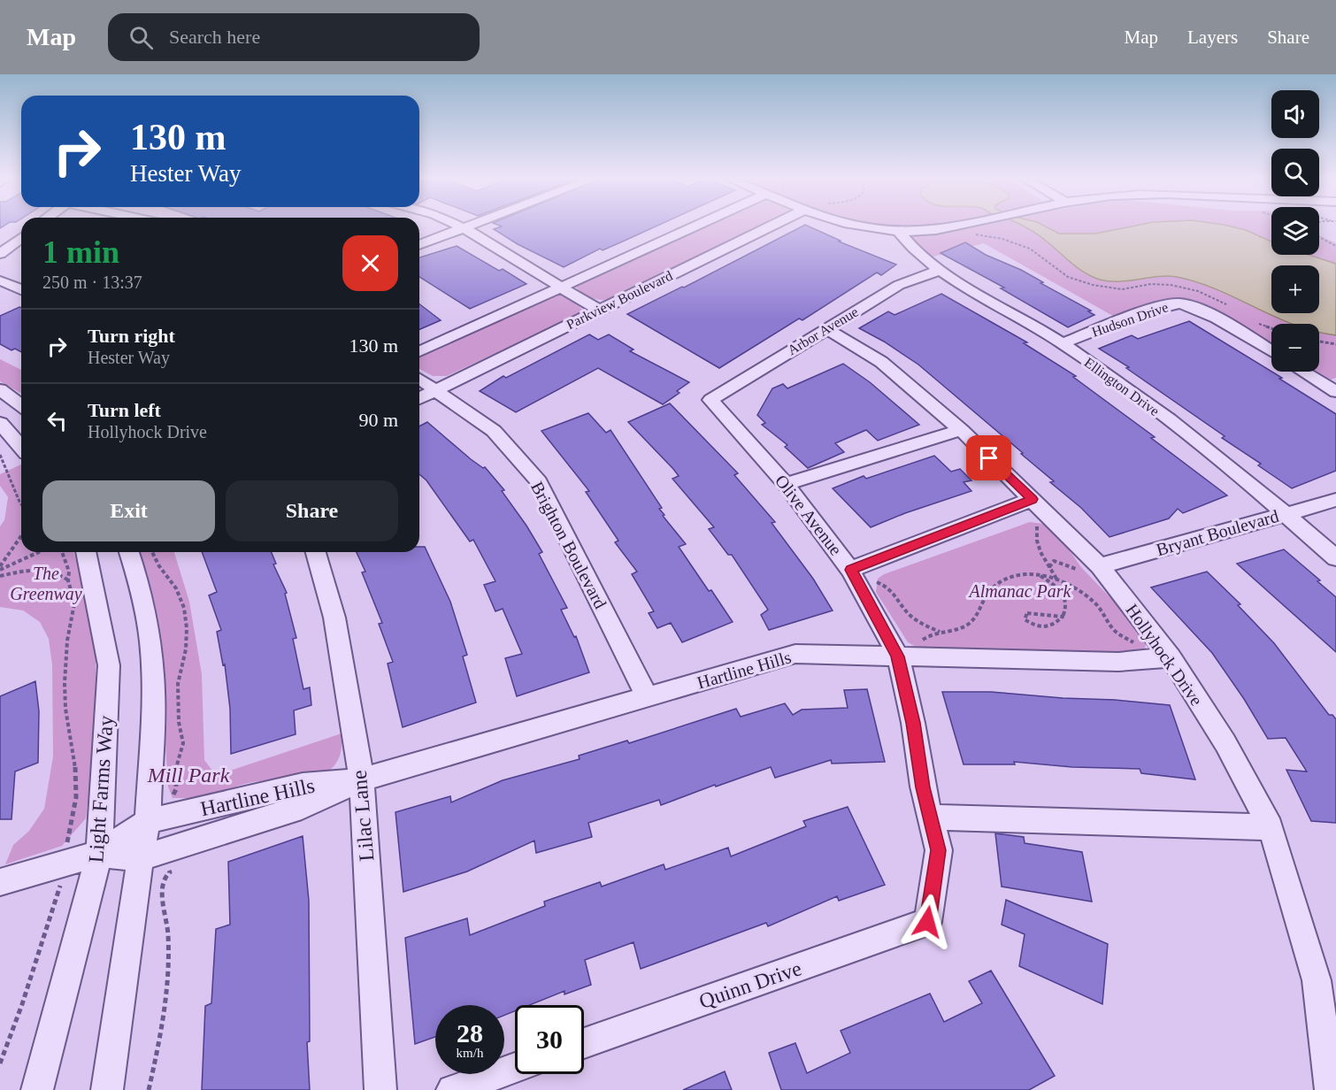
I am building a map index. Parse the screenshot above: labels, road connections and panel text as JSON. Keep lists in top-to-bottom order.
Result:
{
  "streets": {
    "street": [
      "Parkview Boulevard",
      "Hudson Drive",
      "Arbor Avenue",
      "Ellington Drive",
      "Olive Avenue",
      "Bryant Boulevard",
      "Brighton Boulevard",
      "Hollyhock Drive",
      "Hartline Hills",
      "Light Farms Way",
      "Lilac Lane",
      "Quinn Drive"
    ]
  },
  "crossings": [
    ["Parkview Boulevard", "Brighton Boulevard"],
    ["Hudson Drive", "Ellington Drive"],
    ["Arbor Avenue", "Ellington Drive"],
    ["Arbor Avenue", "Olive Avenue"],
    ["Arbor Avenue", "Hollyhock Drive"],
    ["Ellington Drive", "Bryant Boulevard"],
    ["Olive Avenue", "Hartline Hills"],
    ["Olive Avenue", "Quinn Drive"],
    ["Bryant Boulevard", "Hollyhock Drive"],
    ["Brighton Boulevard", "Hartline Hills"],
    ["Hollyhock Drive", "Hartline Hills"],
    ["Hartline Hills", "Light Farms Way"],
    ["Hartline Hills", "Lilac Lane"]
  ],
  "parks": ["The Greenway", "Almanac Park", "Mill Park"],
  "page": {
    "header": "Map",
    "search": "Search here",
    "nav": ["Map", "Layers", "Share"],
    "map_buttons": ["+", "−"],
    "turn": ["130 m", "Hester Way"],
    "heading": ["1 min", "250 m · 13:37"],
    "list": [
      {
        "name": "Turn right",
        "note": "Hester Way",
        "value": "130 m"
      },
      {
        "name": "Turn left",
        "note": "Hollyhock Drive",
        "value": "90 m"
      }
    ],
    "buttons": ["Exit", "Share"],
    "speed": "28 km/h",
    "limit": "30"
  }
}
